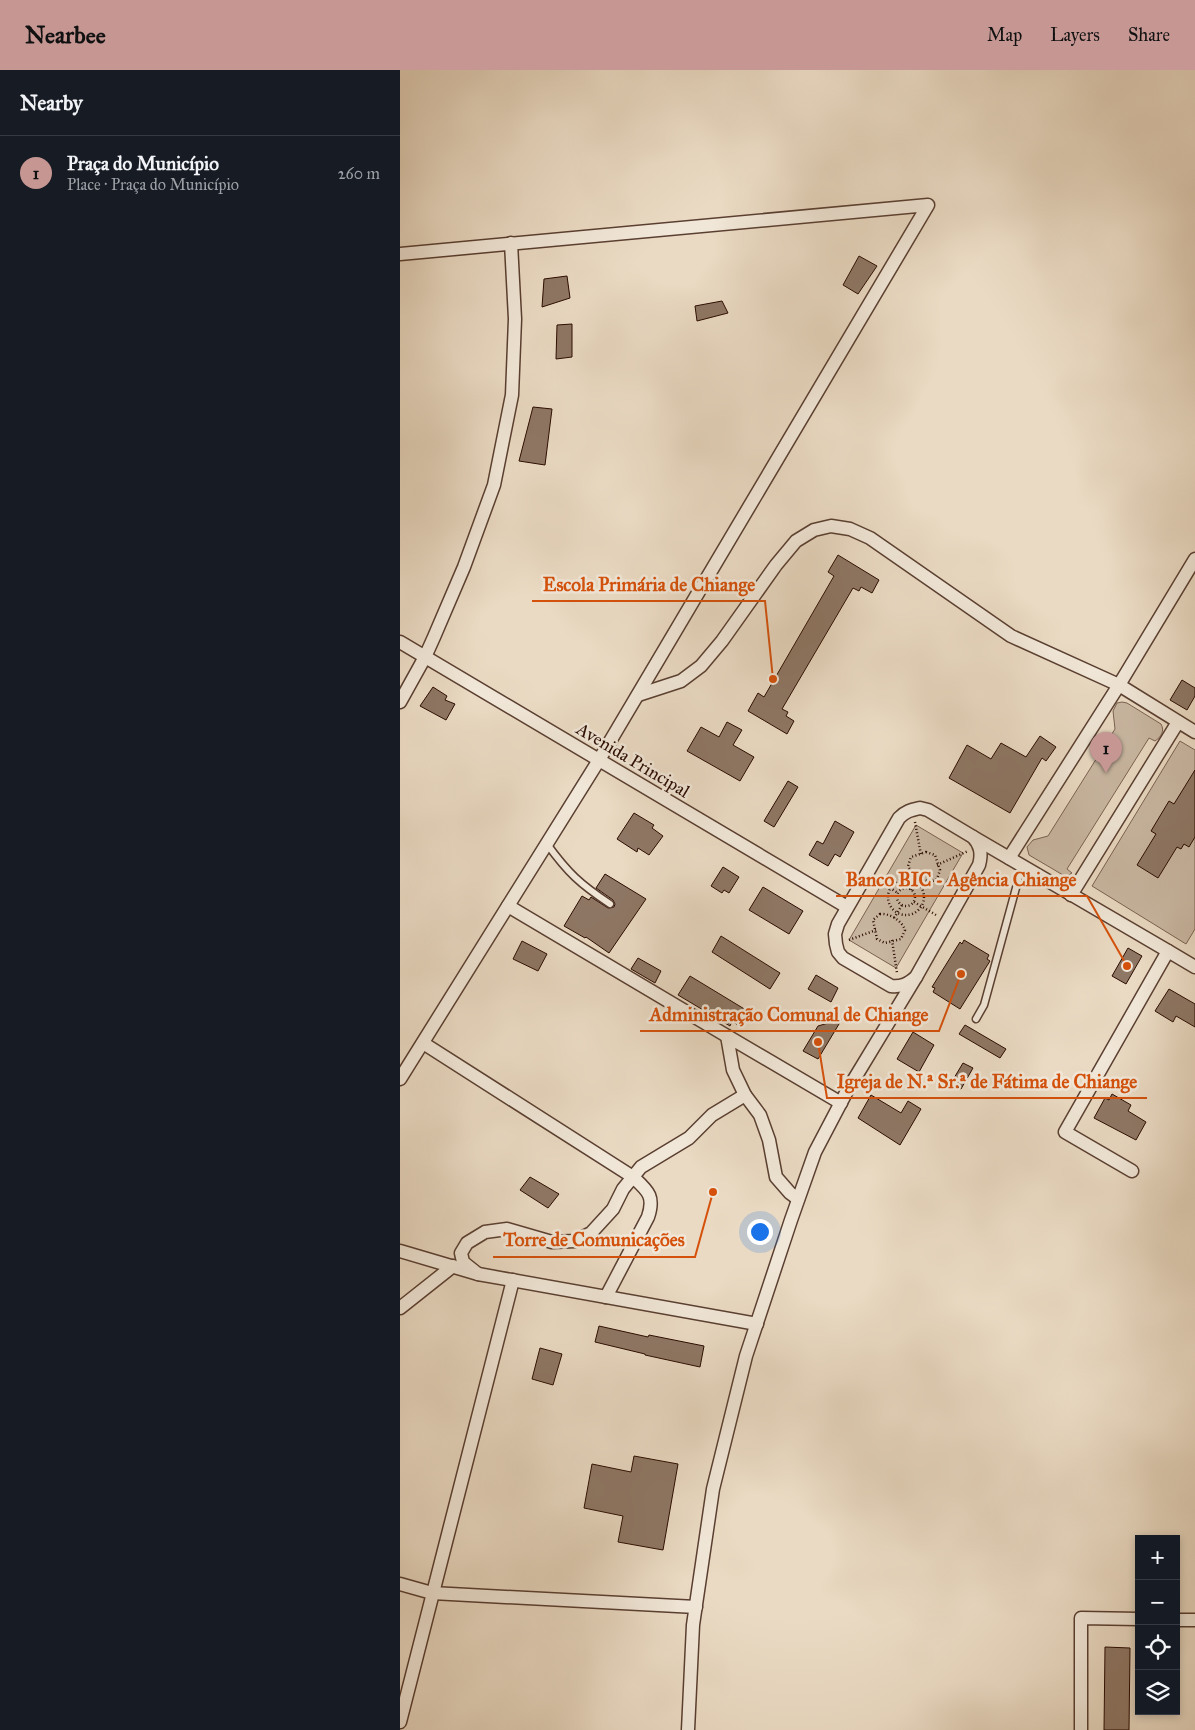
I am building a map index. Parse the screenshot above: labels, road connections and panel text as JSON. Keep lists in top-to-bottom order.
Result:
{
  "streets": {
    "street": ["Avenida Principal"]
  },
  "places": [
    "Escola Primária de Chiange",
    "Banco BIC - Agência Chiange",
    "Administração Comunal de Chiange",
    "Igreja de N.ª Sr.ª de Fátima de Chiange",
    "Torre de Comunicações"
  ],
  "page": {
    "header": "Nearbee",
    "nav": ["Map", "Layers", "Share"],
    "heading": "Nearby",
    "list": [
      {
        "mark": "1",
        "name": "Praça do Município",
        "note": "Place · Praça do Município",
        "value": "260 m"
      }
    ],
    "pins": "1",
    "map_buttons": ["+", "−"]
  }
}
